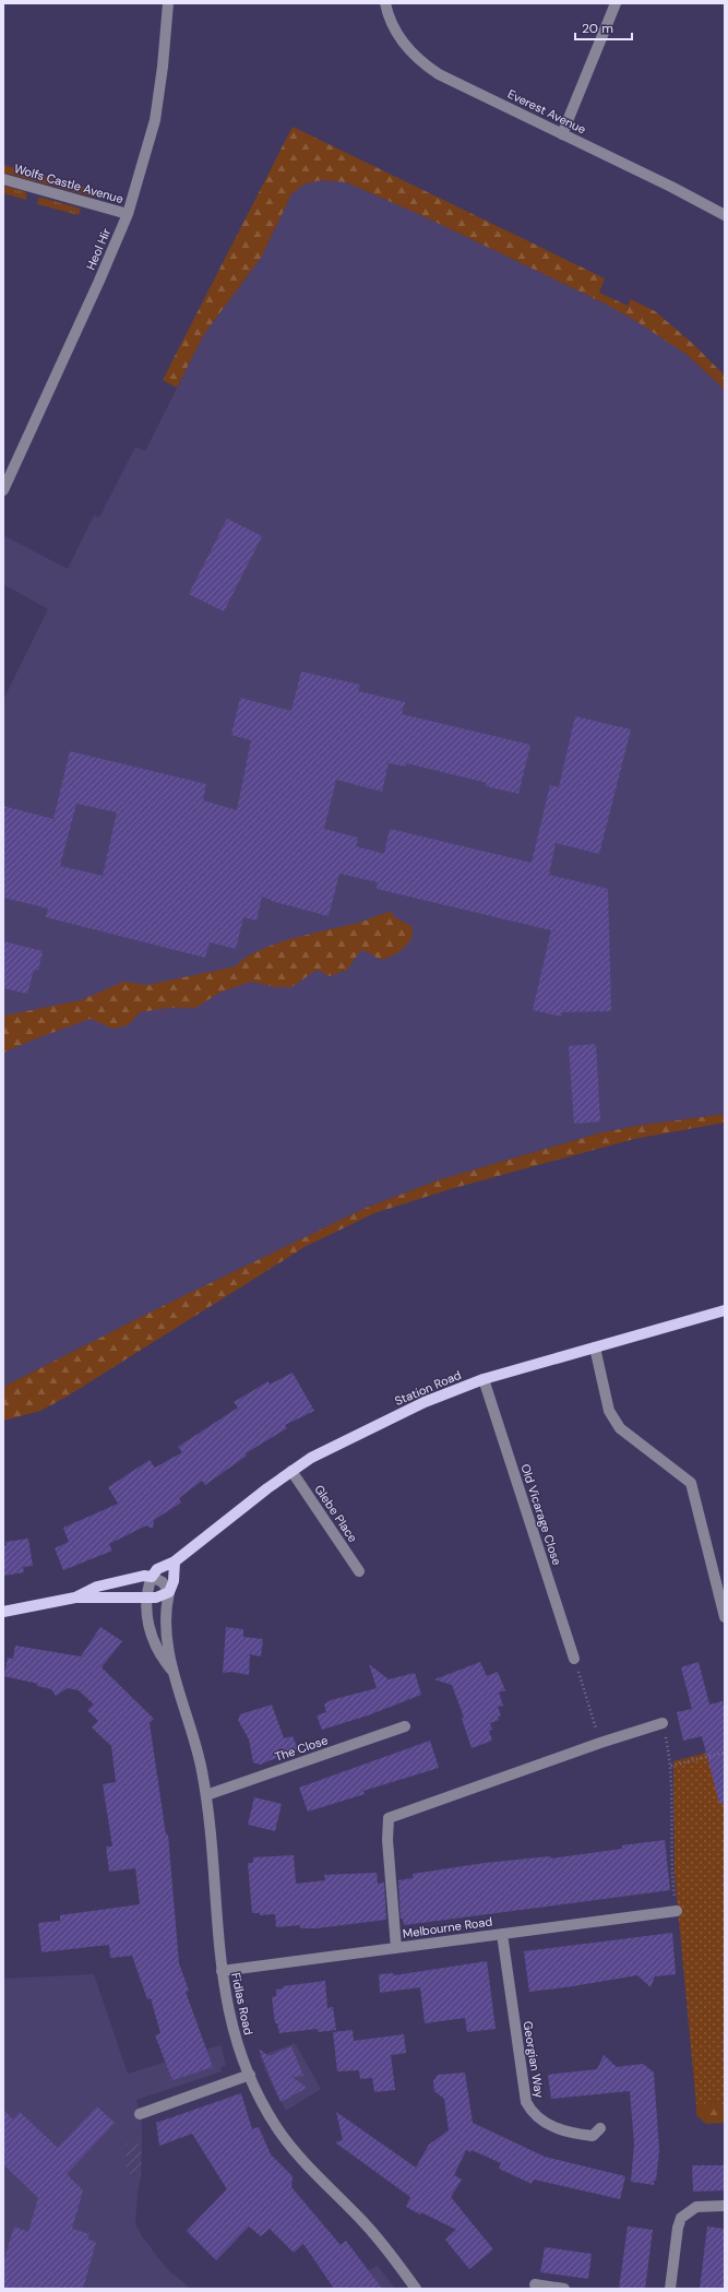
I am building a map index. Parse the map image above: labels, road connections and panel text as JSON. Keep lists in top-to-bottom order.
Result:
{
  "streets": {
    "main road": ["Station Road", "Fidlas Road"],
    "street": [
      "Everest Avenue",
      "Wolfs Castle Avenue",
      "Heol Hir",
      "Glebe Place",
      "Old Vicarage Close",
      "The Close",
      "Melbourne Road",
      "Georgian Way"
    ]
  },
  "crossings": [
    ["Wolfs Castle Avenue", "Heol Hir"],
    ["Station Road", "Glebe Place"],
    ["Station Road", "Old Vicarage Close"],
    ["Station Road", "Fidlas Road"],
    ["The Close", "Fidlas Road"],
    ["Melbourne Road", "Fidlas Road"],
    ["Melbourne Road", "Georgian Way"]
  ],
  "scale_bar": "20 m"
}
